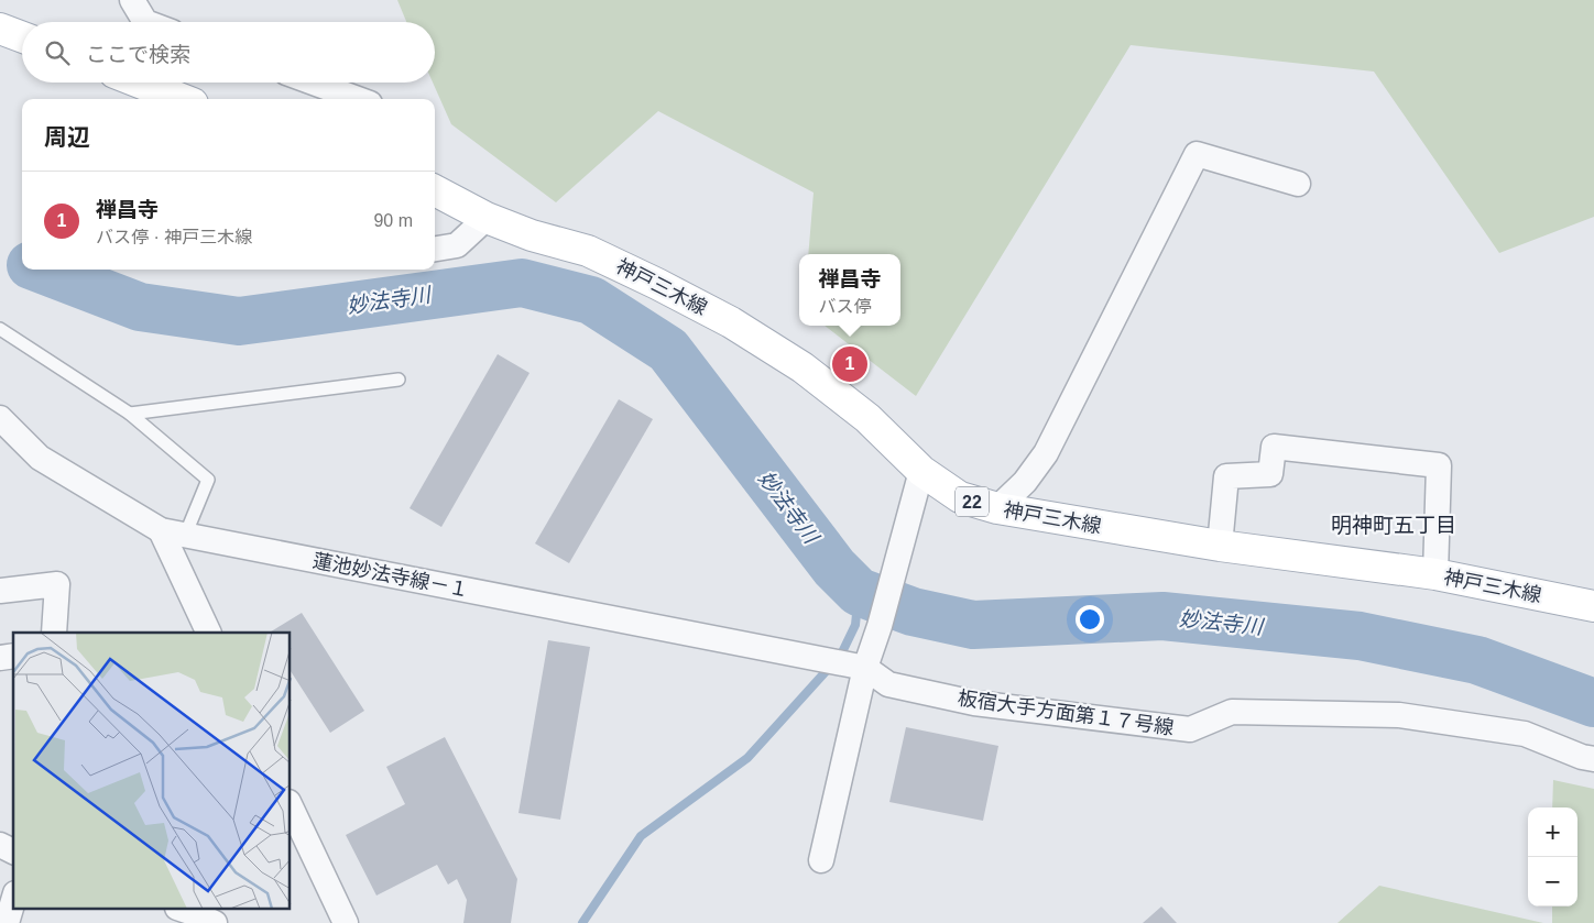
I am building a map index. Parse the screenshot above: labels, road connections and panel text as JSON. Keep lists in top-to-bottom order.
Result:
{
  "streets": {
    "main road": ["神戸三木線", "22"],
    "street": ["蓮池妙法寺線－１", "板宿大手方面第１７号線"]
  },
  "crossings": [
    ["蓮池妙法寺線－１", "板宿大手方面第１７号線"]
  ],
  "districts": ["明神町五丁目"],
  "water": ["妙法寺川"],
  "page": {
    "search": "ここで検索",
    "heading": "周辺",
    "list": [
      {
        "mark": "1",
        "name": "禅昌寺",
        "note": "バス停 · 神戸三木線",
        "value": "90 m"
      }
    ],
    "popup": ["禅昌寺", "バス停"],
    "pins": "1",
    "map_buttons": ["+", "−"]
  }
}
